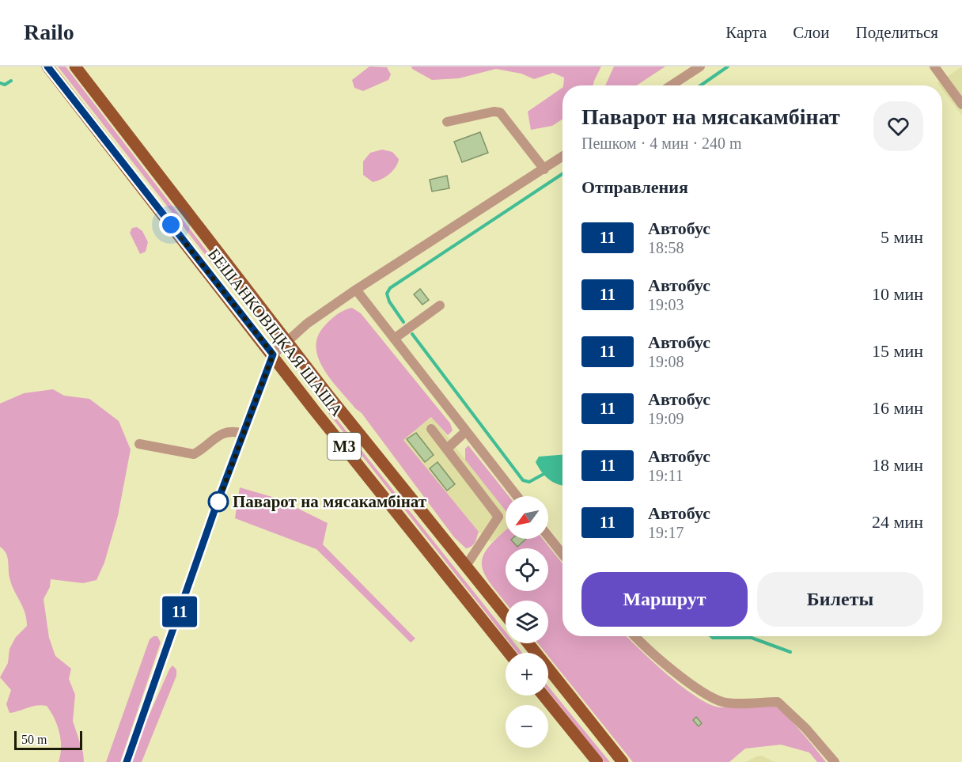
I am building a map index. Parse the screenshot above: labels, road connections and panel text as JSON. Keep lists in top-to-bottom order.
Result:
{
  "streets": {
    "main road": ["БЕШАНКОВІЦКАЯ ШАША", "М3"]
  },
  "places": ["Паварот на мясакамбінат"],
  "lines": ["bus line 11"],
  "scale_bar": "50 m",
  "north": "bottom left",
  "page": {
    "header": "Railo",
    "nav": ["Карта", "Слои", "Поделиться"],
    "on_map": "11",
    "heading": [
      ["Паварот на мясакамбінат", "Пешком · 4 мин · 240 m"],
      "Отправления"
    ],
    "list": [
      {
        "mark": "11",
        "name": "Автобус",
        "note": "18:58",
        "value": "5 мин"
      },
      {
        "mark": "11",
        "name": "Автобус",
        "note": "19:03",
        "value": "10 мин"
      },
      {
        "mark": "11",
        "name": "Автобус",
        "note": "19:08",
        "value": "15 мин"
      },
      {
        "mark": "11",
        "name": "Автобус",
        "note": "19:09",
        "value": "16 мин"
      },
      {
        "mark": "11",
        "name": "Автобус",
        "note": "19:11",
        "value": "18 мин"
      },
      {
        "mark": "11",
        "name": "Автобус",
        "note": "19:17",
        "value": "24 мин"
      }
    ],
    "map_buttons": ["+", "−"],
    "buttons": ["Маршрут", "Билеты"],
    "scale": "50 m"
  }
}
